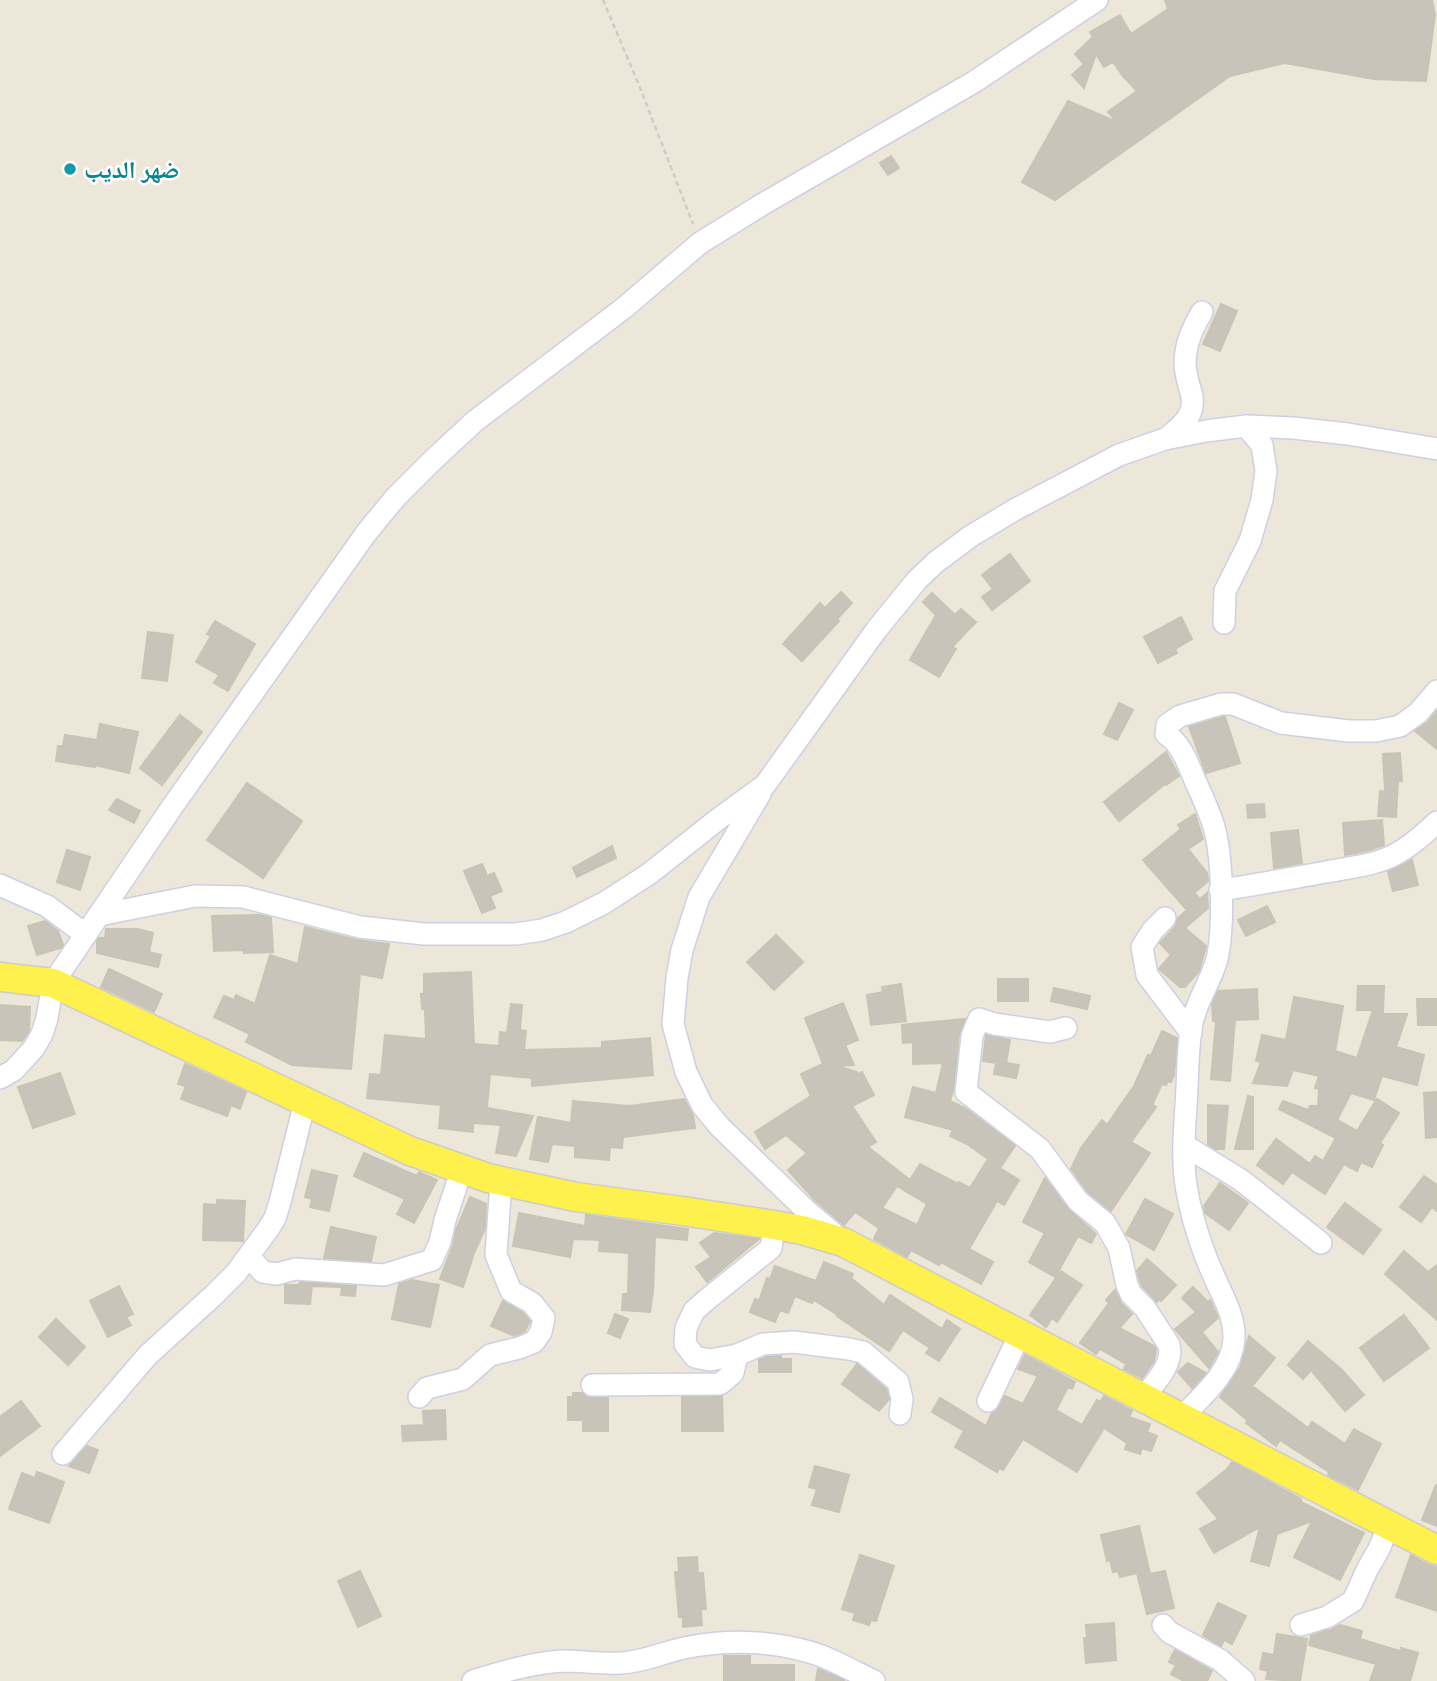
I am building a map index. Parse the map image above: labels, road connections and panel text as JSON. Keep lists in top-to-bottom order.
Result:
{
  "places": ["ضهر الديب"]
}
